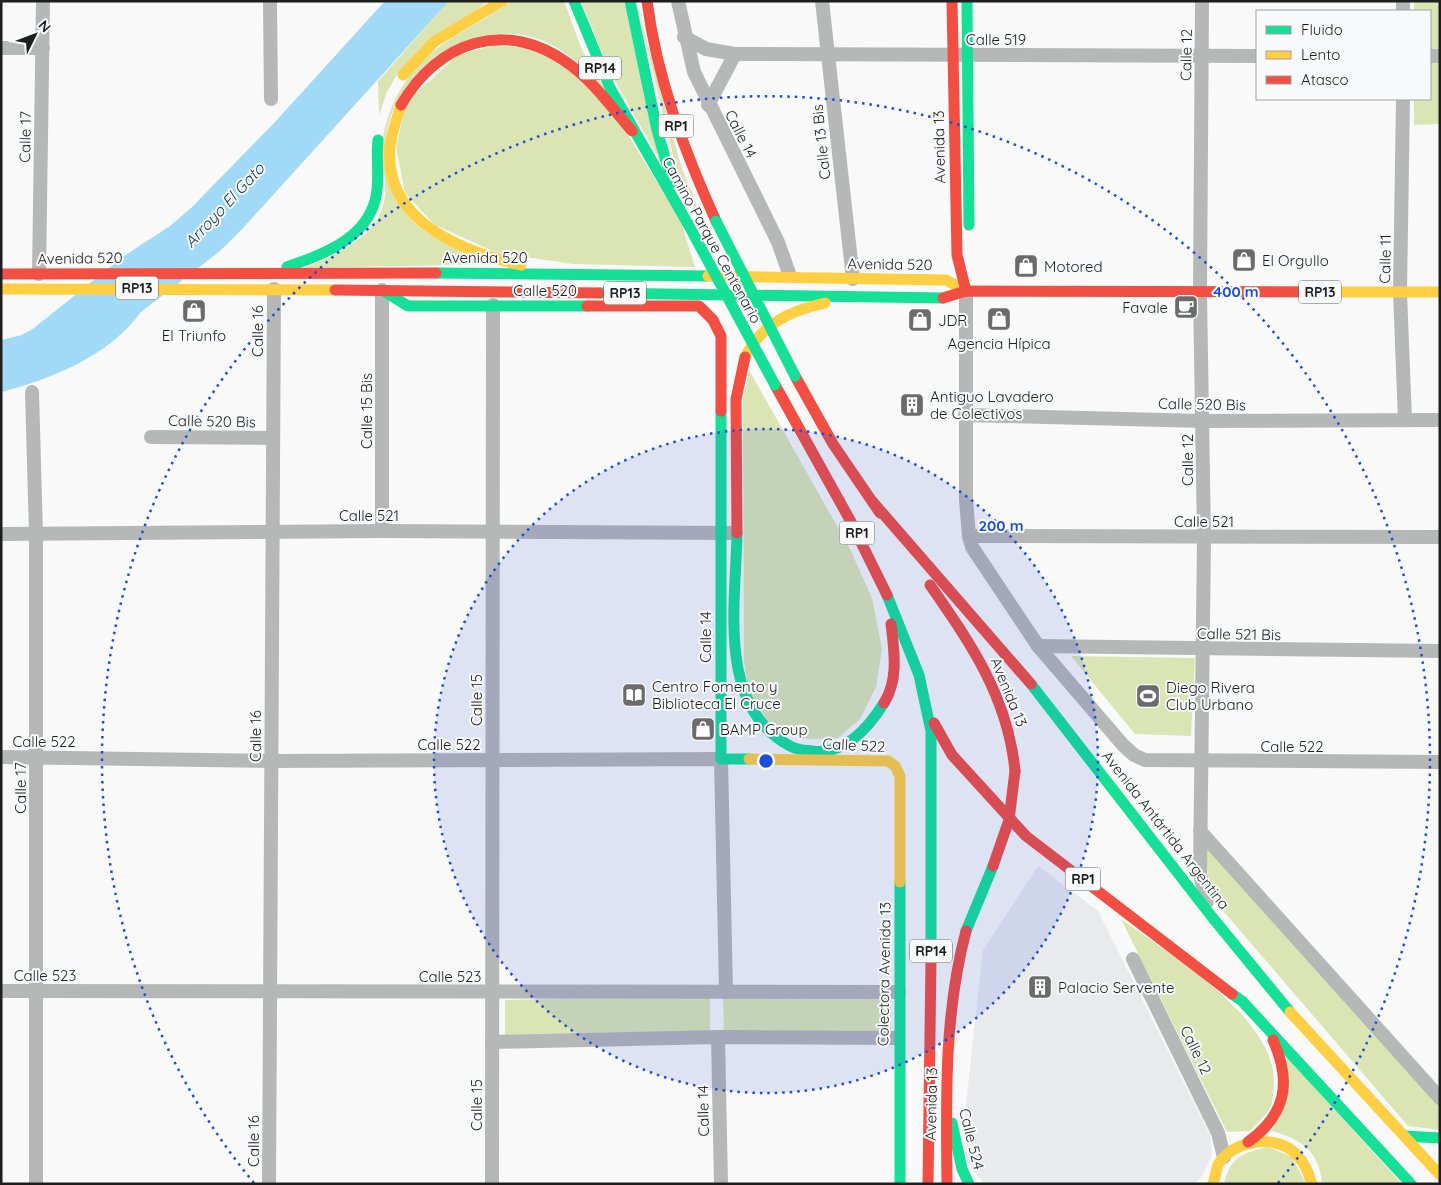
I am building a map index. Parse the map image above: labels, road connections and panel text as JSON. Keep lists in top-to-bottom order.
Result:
{
  "streets": {
    "main road": [
      "RP14",
      "RP1",
      "Calle 14",
      "Avenida 13",
      "Camino Parque Centenario",
      "Avenida 520",
      "RP13",
      "Calle 520",
      "Calle 522",
      "Avenida Antártida Argentina",
      "Colectora Avenida 13",
      "Calle 524"
    ],
    "street": [
      "Calle 519",
      "Calle 12",
      "Calle 17",
      "Calle 13 Bis",
      "Calle 11",
      "Calle 16",
      "Calle 520 Bis",
      "Calle 15 Bis",
      "Calle 521",
      "Calle 521 Bis",
      "Calle 15",
      "Calle 523"
    ]
  },
  "crossings": [
    ["Calle 519", "Calle 12"],
    ["Calle 519", "Calle 14"],
    ["Calle 519", "Calle 13 Bis"],
    ["Calle 519", "Avenida 13"],
    ["Calle 12", "Avenida 520"],
    ["Calle 12", "Calle 520 Bis"],
    ["Calle 12", "Calle 521"],
    ["Calle 12", "Calle 521 Bis"],
    ["Calle 12", "Calle 522"],
    ["Calle 12", "Avenida Antártida Argentina"],
    ["RP1", "Avenida 13"],
    ["RP1", "Camino Parque Centenario"],
    ["Calle 14", "Avenida 520"],
    ["Calle 14", "Calle 520"],
    ["Calle 14", "Calle 521"],
    ["Calle 14", "Calle 522"],
    ["Calle 14", "Calle 523"],
    ["Calle 17", "Avenida 520"],
    ["Calle 17", "Calle 521"],
    ["Calle 17", "Calle 522"],
    ["Calle 17", "Calle 523"],
    ["Calle 13 Bis", "Avenida 520"],
    ["Avenida 13", "Camino Parque Centenario"],
    ["Avenida 13", "Avenida 520"],
    ["Avenida 13", "Calle 520 Bis"],
    ["Avenida 13", "Calle 521"],
    ["Avenida 13", "Avenida Antártida Argentina"],
    ["Avenida 13", "Calle 524"],
    ["Avenida 520", "Calle 11"],
    ["Avenida 520", "Calle 520"],
    ["Avenida 520", "Calle 16"],
    ["Avenida 520", "Calle 15 Bis"],
    ["Calle 11", "Calle 520 Bis"],
    ["Calle 520", "Calle 15 Bis"],
    ["Calle 520", "Calle 15"],
    ["Calle 16", "Calle 520 Bis"],
    ["Calle 16", "Calle 521"],
    ["Calle 16", "Calle 522"],
    ["Calle 16", "Calle 523"],
    ["Calle 15 Bis", "Calle 521"],
    ["Calle 521", "Calle 15"],
    ["Calle 521", "Avenida Antártida Argentina"],
    ["Calle 521 Bis", "Avenida Antártida Argentina"],
    ["Calle 15", "Calle 522"],
    ["Calle 15", "Calle 523"],
    ["Calle 522", "Avenida Antártida Argentina"],
    ["Calle 522", "Colectora Avenida 13"],
    ["Colectora Avenida 13", "Calle 523"]
  ],
  "water": ["Arroyo El Gato"],
  "places": {
    "shop": [
      "El Orgullo",
      "Motored",
      "El Triunfo",
      "Agencia Hípica",
      "JDR",
      "BAMP Group"
    ],
    "cafe": ["Favale"],
    "building": ["Antiguo Lavadero de Colectivos", "Palacio Servente"],
    "library": ["Centro Fomento y Biblioteca El Cruce"],
    "sports": ["Diego Rivera Club Urbano"]
  },
  "legend": ["Fluido", "Lento", "Atasco"],
  "north": "top right",
  "rings": ["400 m", "200 m"]
}
